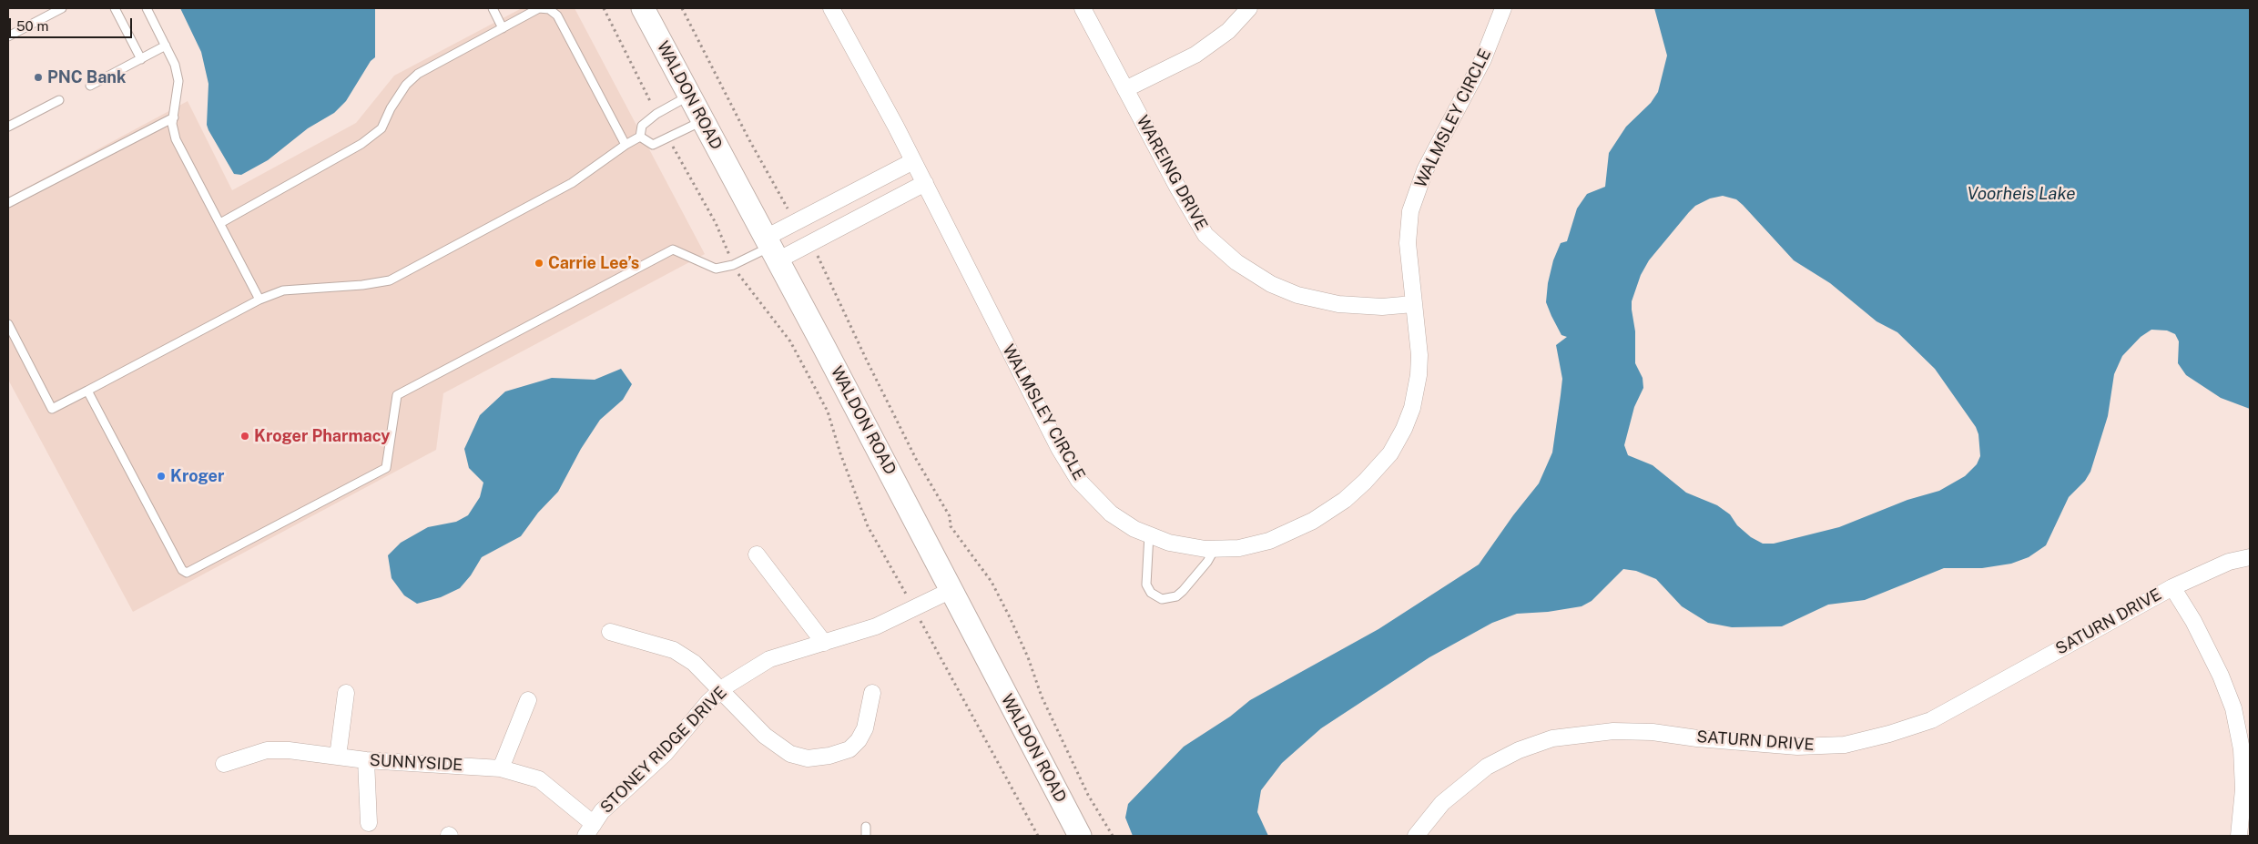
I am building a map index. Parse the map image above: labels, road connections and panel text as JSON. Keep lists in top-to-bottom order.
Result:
{
  "streets": {
    "street": [
      "WALDON ROAD",
      "WALMSLEY CIRCLE",
      "WAREING DRIVE",
      "SATURN DRIVE",
      "STONEY RIDGE DRIVE",
      "SUNNYSIDE"
    ]
  },
  "crossings": [
    ["WALDON ROAD", "STONEY RIDGE DRIVE"],
    ["WALMSLEY CIRCLE", "WAREING DRIVE"],
    ["STONEY RIDGE DRIVE", "SUNNYSIDE"]
  ],
  "water": ["Voorheis Lake"],
  "places": [
    "PNC Bank",
    "Carrie Lee’s",
    "Kroger Pharmacy",
    "Kroger"
  ],
  "scale_bar": "50 m"
}
